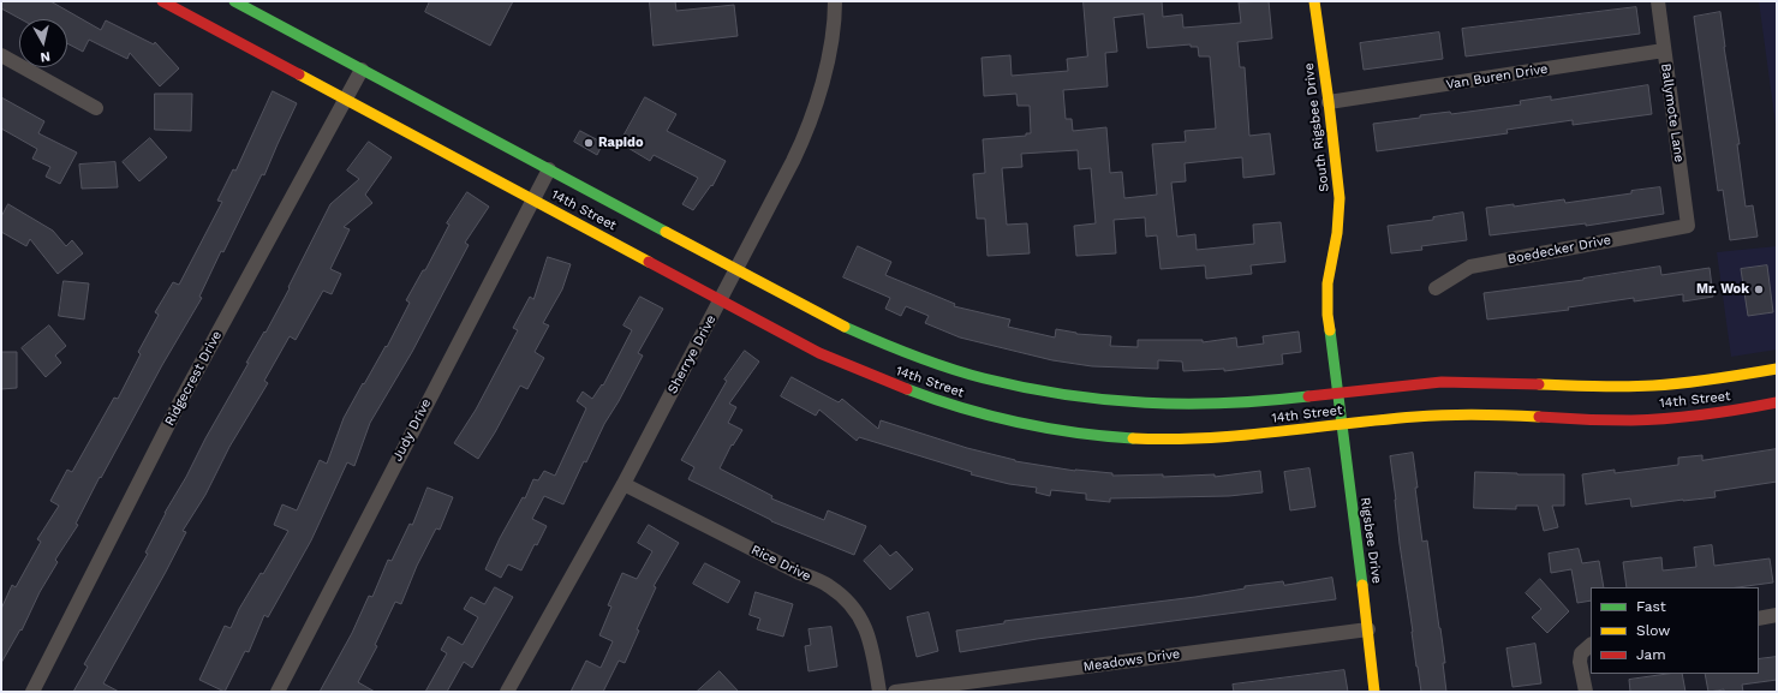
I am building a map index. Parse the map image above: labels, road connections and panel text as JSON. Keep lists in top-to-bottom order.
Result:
{
  "streets": {
    "main road": ["South Rigsbee Drive", "14th Street", "Rigsbee Drive"],
    "street": [
      "Van Buren Drive",
      "Ballymote Lane",
      "Boedecker Drive",
      "Sherrye Drive",
      "Ridgecrest Drive",
      "Judy Drive",
      "Rice Drive",
      "Meadows Drive"
    ]
  },
  "crossings": [
    ["Van Buren Drive", "Ballymote Lane"],
    ["Van Buren Drive", "South Rigsbee Drive"],
    ["Ballymote Lane", "Boedecker Drive"],
    ["South Rigsbee Drive", "14th Street"],
    ["South Rigsbee Drive", "Rigsbee Drive"],
    ["14th Street", "Sherrye Drive"],
    ["14th Street", "Ridgecrest Drive"],
    ["14th Street", "Judy Drive"],
    ["14th Street", "Rigsbee Drive"],
    ["Sherrye Drive", "Rice Drive"],
    ["Rigsbee Drive", "Meadows Drive"]
  ],
  "places": ["Rapido", "Mr. Wok"],
  "legend": ["Fast", "Slow", "Jam"],
  "north": "bottom"
}
